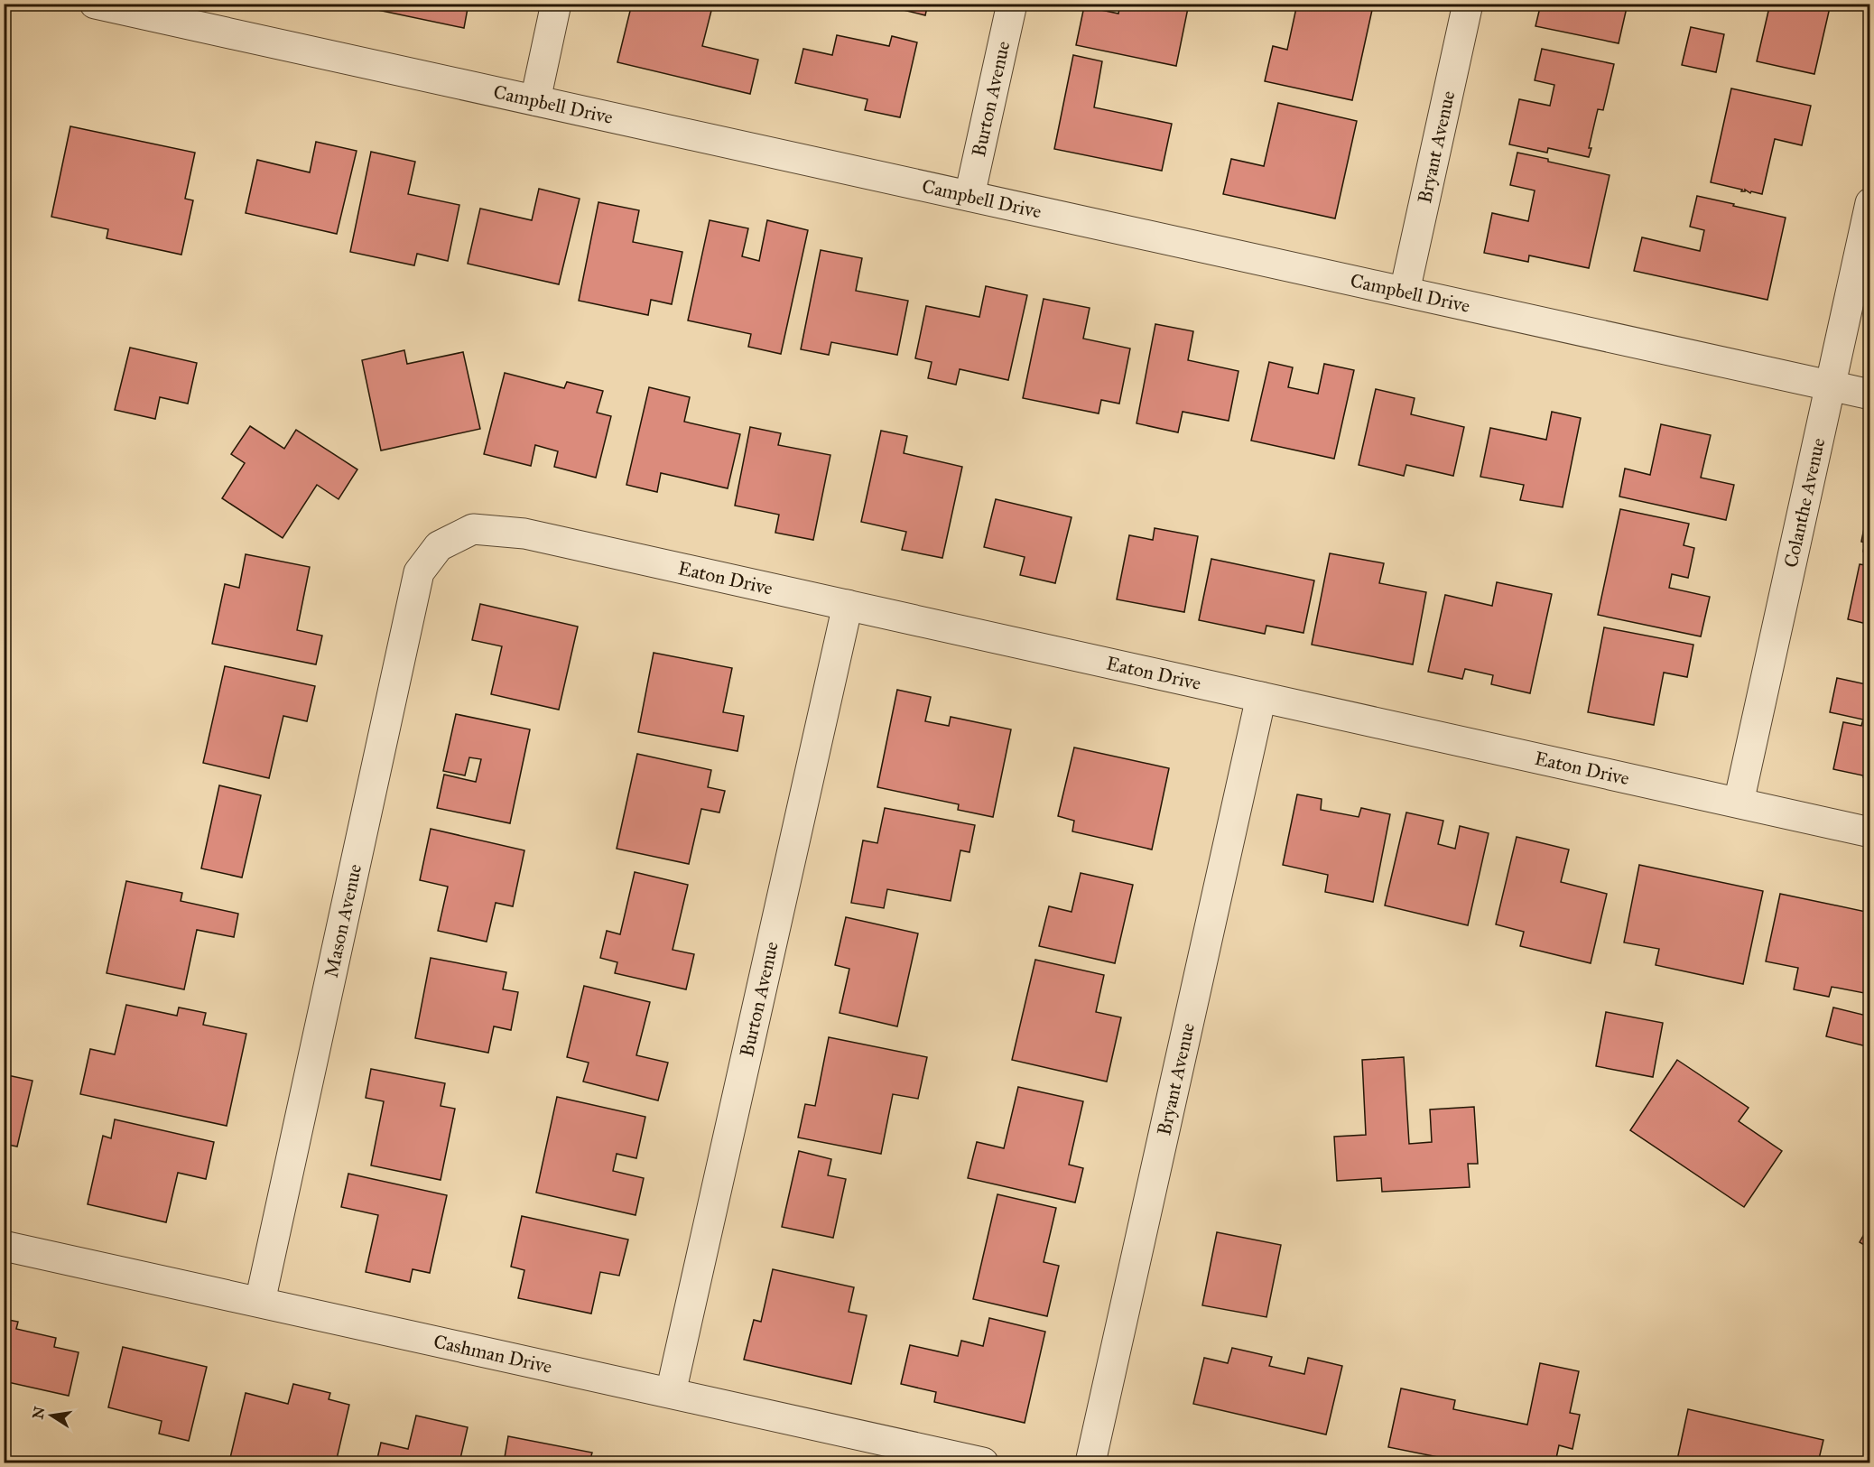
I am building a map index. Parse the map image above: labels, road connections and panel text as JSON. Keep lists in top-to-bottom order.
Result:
{
  "streets": {
    "street": [
      "Burton Avenue",
      "Campbell Drive",
      "Bryant Avenue",
      "Colanthe Avenue",
      "Eaton Drive",
      "Mason Avenue",
      "Cashman Drive"
    ]
  },
  "crossings": [
    ["Burton Avenue", "Campbell Drive"],
    ["Burton Avenue", "Eaton Drive"],
    ["Burton Avenue", "Cashman Drive"],
    ["Campbell Drive", "Bryant Avenue"],
    ["Campbell Drive", "Colanthe Avenue"],
    ["Bryant Avenue", "Eaton Drive"],
    ["Colanthe Avenue", "Eaton Drive"],
    ["Eaton Drive", "Mason Avenue"],
    ["Mason Avenue", "Cashman Drive"]
  ],
  "north": "left"
}
